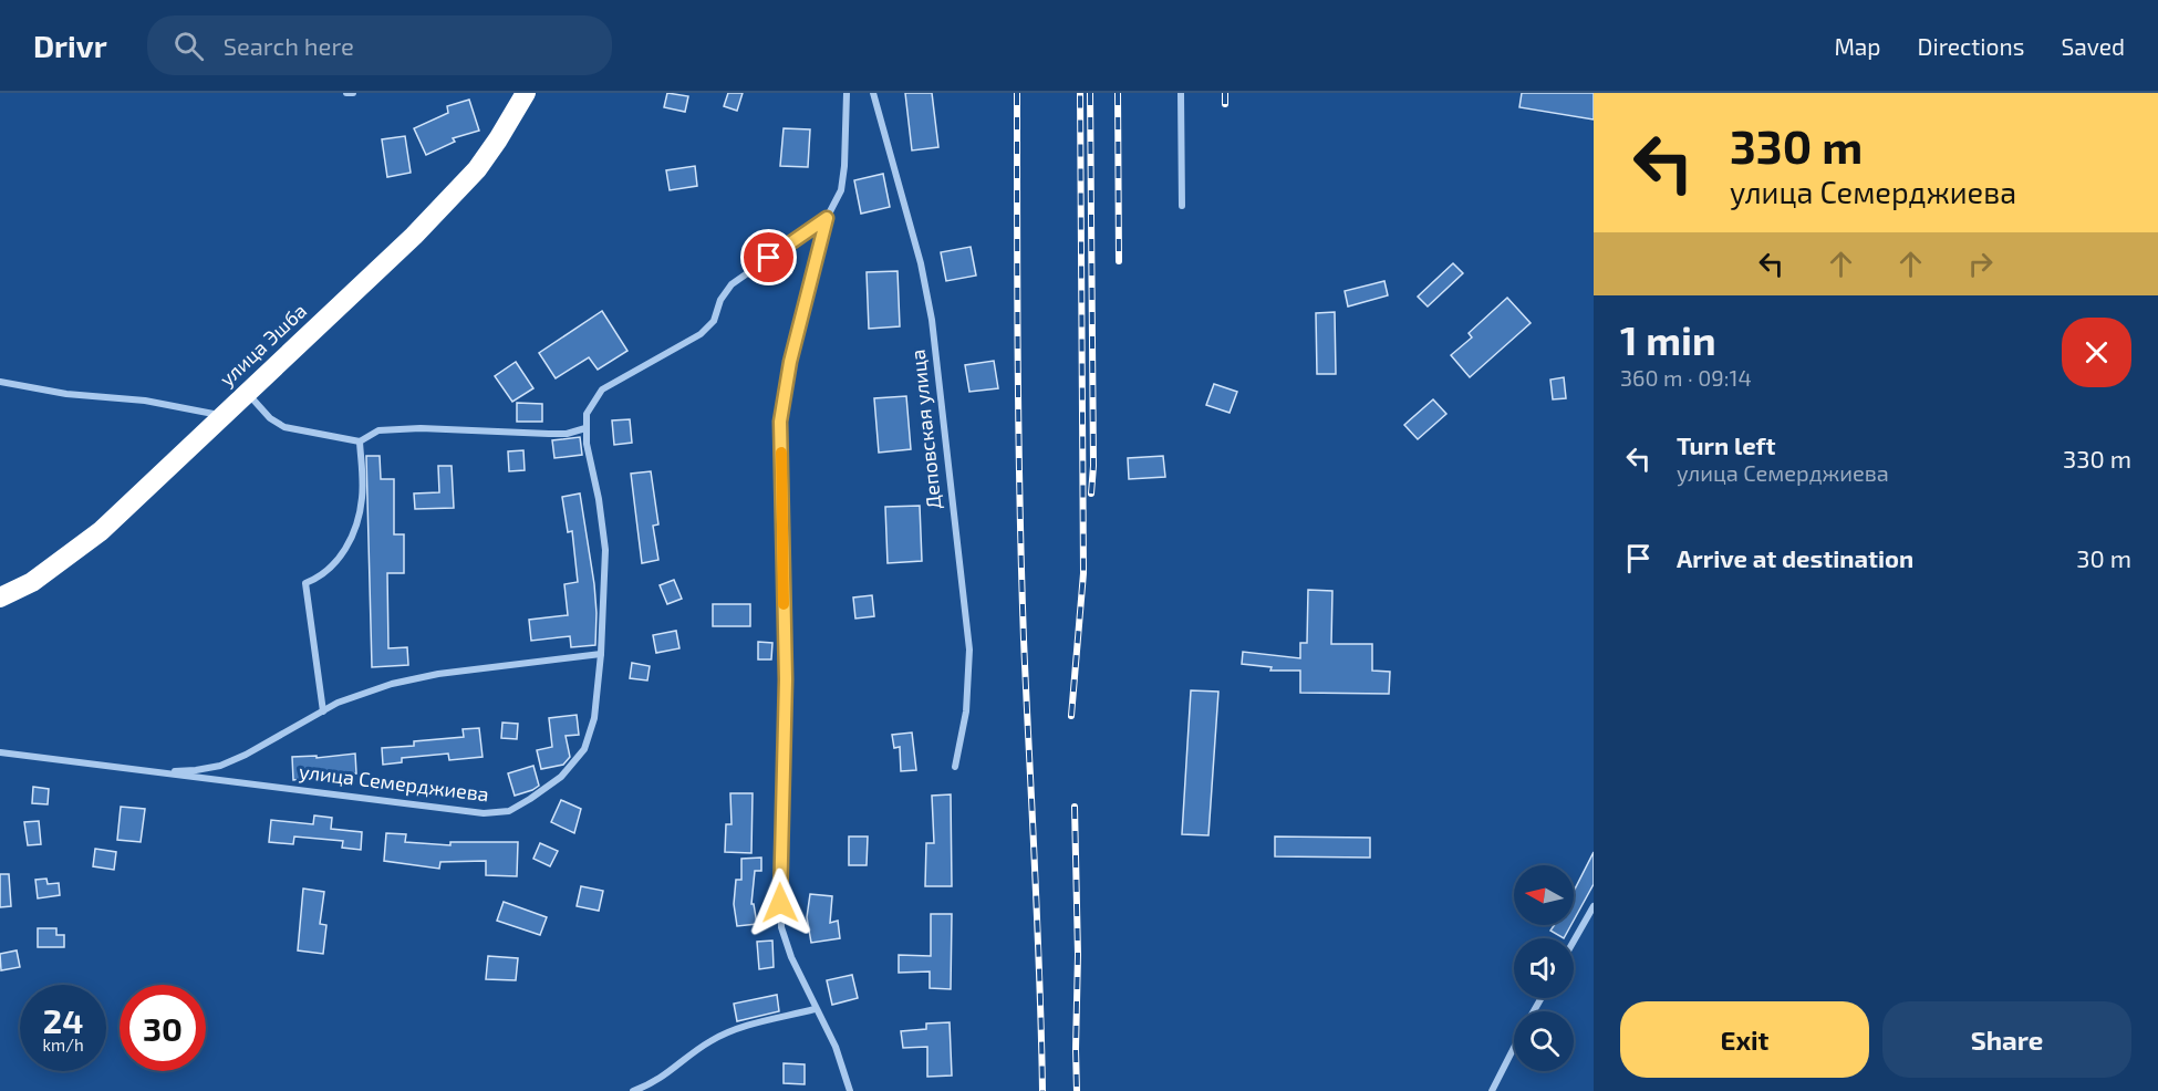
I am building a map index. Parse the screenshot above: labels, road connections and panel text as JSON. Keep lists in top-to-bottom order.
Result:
{
  "streets": {
    "highway": ["улица Эшба"],
    "street": ["Деповская улица", "улица Семерджиева"]
  },
  "north": "left",
  "page": {
    "header": "Drivr",
    "search": "Search here",
    "nav": ["Map", "Directions", "Saved"],
    "turn": ["330 m", "улица Семерджиева"],
    "heading": ["1 min", "360 m · 09:14"],
    "list": [
      {
        "name": "Turn left",
        "note": "улица Семерджиева",
        "value": "330 m"
      },
      {
        "name": "Arrive at destination",
        "value": "30 m"
      }
    ],
    "speed": "24 km/h",
    "limit": "30",
    "buttons": ["Exit", "Share"]
  }
}
